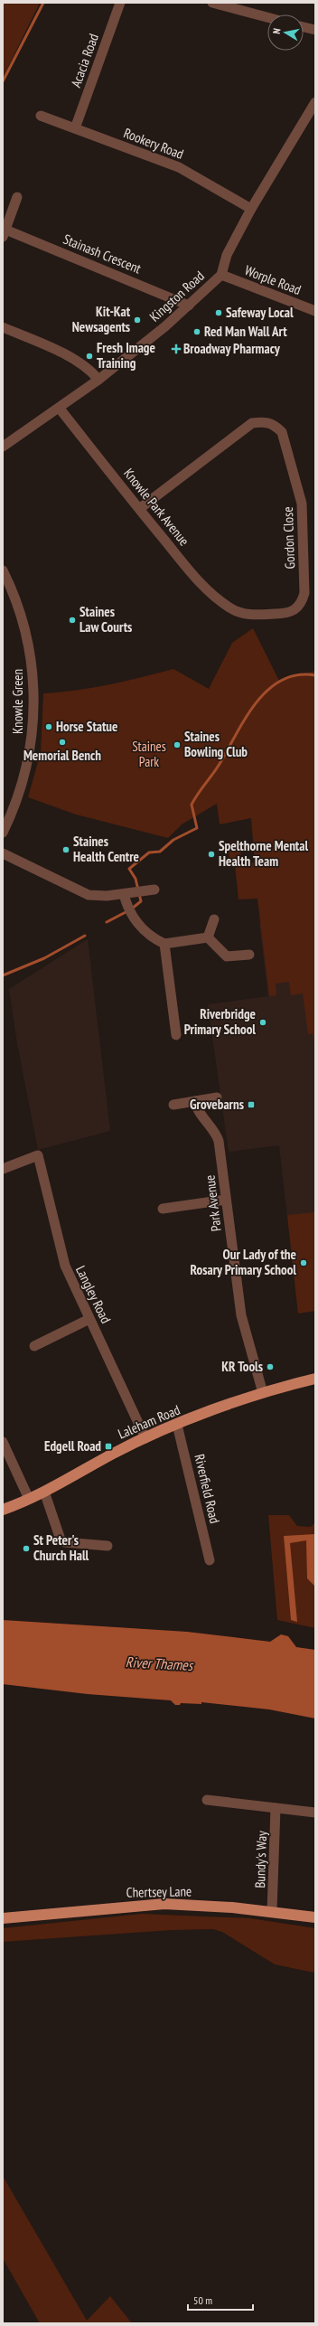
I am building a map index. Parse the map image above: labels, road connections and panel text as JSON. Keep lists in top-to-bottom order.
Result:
{
  "streets": {
    "main road": ["Laleham Road", "Chertsey Lane"],
    "street": [
      "Acacia Road",
      "Rookery Road",
      "Stainash Crescent",
      "Worple Road",
      "Kingston Road",
      "Knowle Park Avenue",
      "Gordon Close",
      "Knowle Green",
      "Park Avenue",
      "Langley Road",
      "Riverfield Road",
      "Bundy's Way"
    ]
  },
  "crossings": [
    ["Acacia Road", "Rookery Road"],
    ["Rookery Road", "Kingston Road"],
    ["Stainash Crescent", "Kingston Road"],
    ["Worple Road", "Kingston Road"],
    ["Kingston Road", "Knowle Park Avenue"],
    ["Knowle Park Avenue", "Gordon Close"],
    ["Park Avenue", "Laleham Road"],
    ["Langley Road", "Laleham Road"],
    ["Laleham Road", "Riverfield Road"],
    ["Bundy's Way", "Chertsey Lane"]
  ],
  "water": ["River Thames"],
  "parks": ["Staines Park"],
  "places": {
    "other": [
      "Safeway Local",
      "Kit-Kat Newsagents",
      "Red Man Wall Art",
      "Fresh Image Training",
      "Staines Law Courts",
      "Horse Statue",
      "Memorial Bench",
      "Staines Bowling Club",
      "Staines Health Centre",
      "Spelthorne Mental Health Team",
      "Riverbridge Primary School",
      "Our Lady of the Rosary Primary School",
      "KR Tools",
      "St Peter's Church Hall"
    ],
    "health": ["Broadway Pharmacy"],
    "transit": ["Grovebarns", "Edgell Road"]
  },
  "scale_bar": "50 m",
  "north": "left"
}
